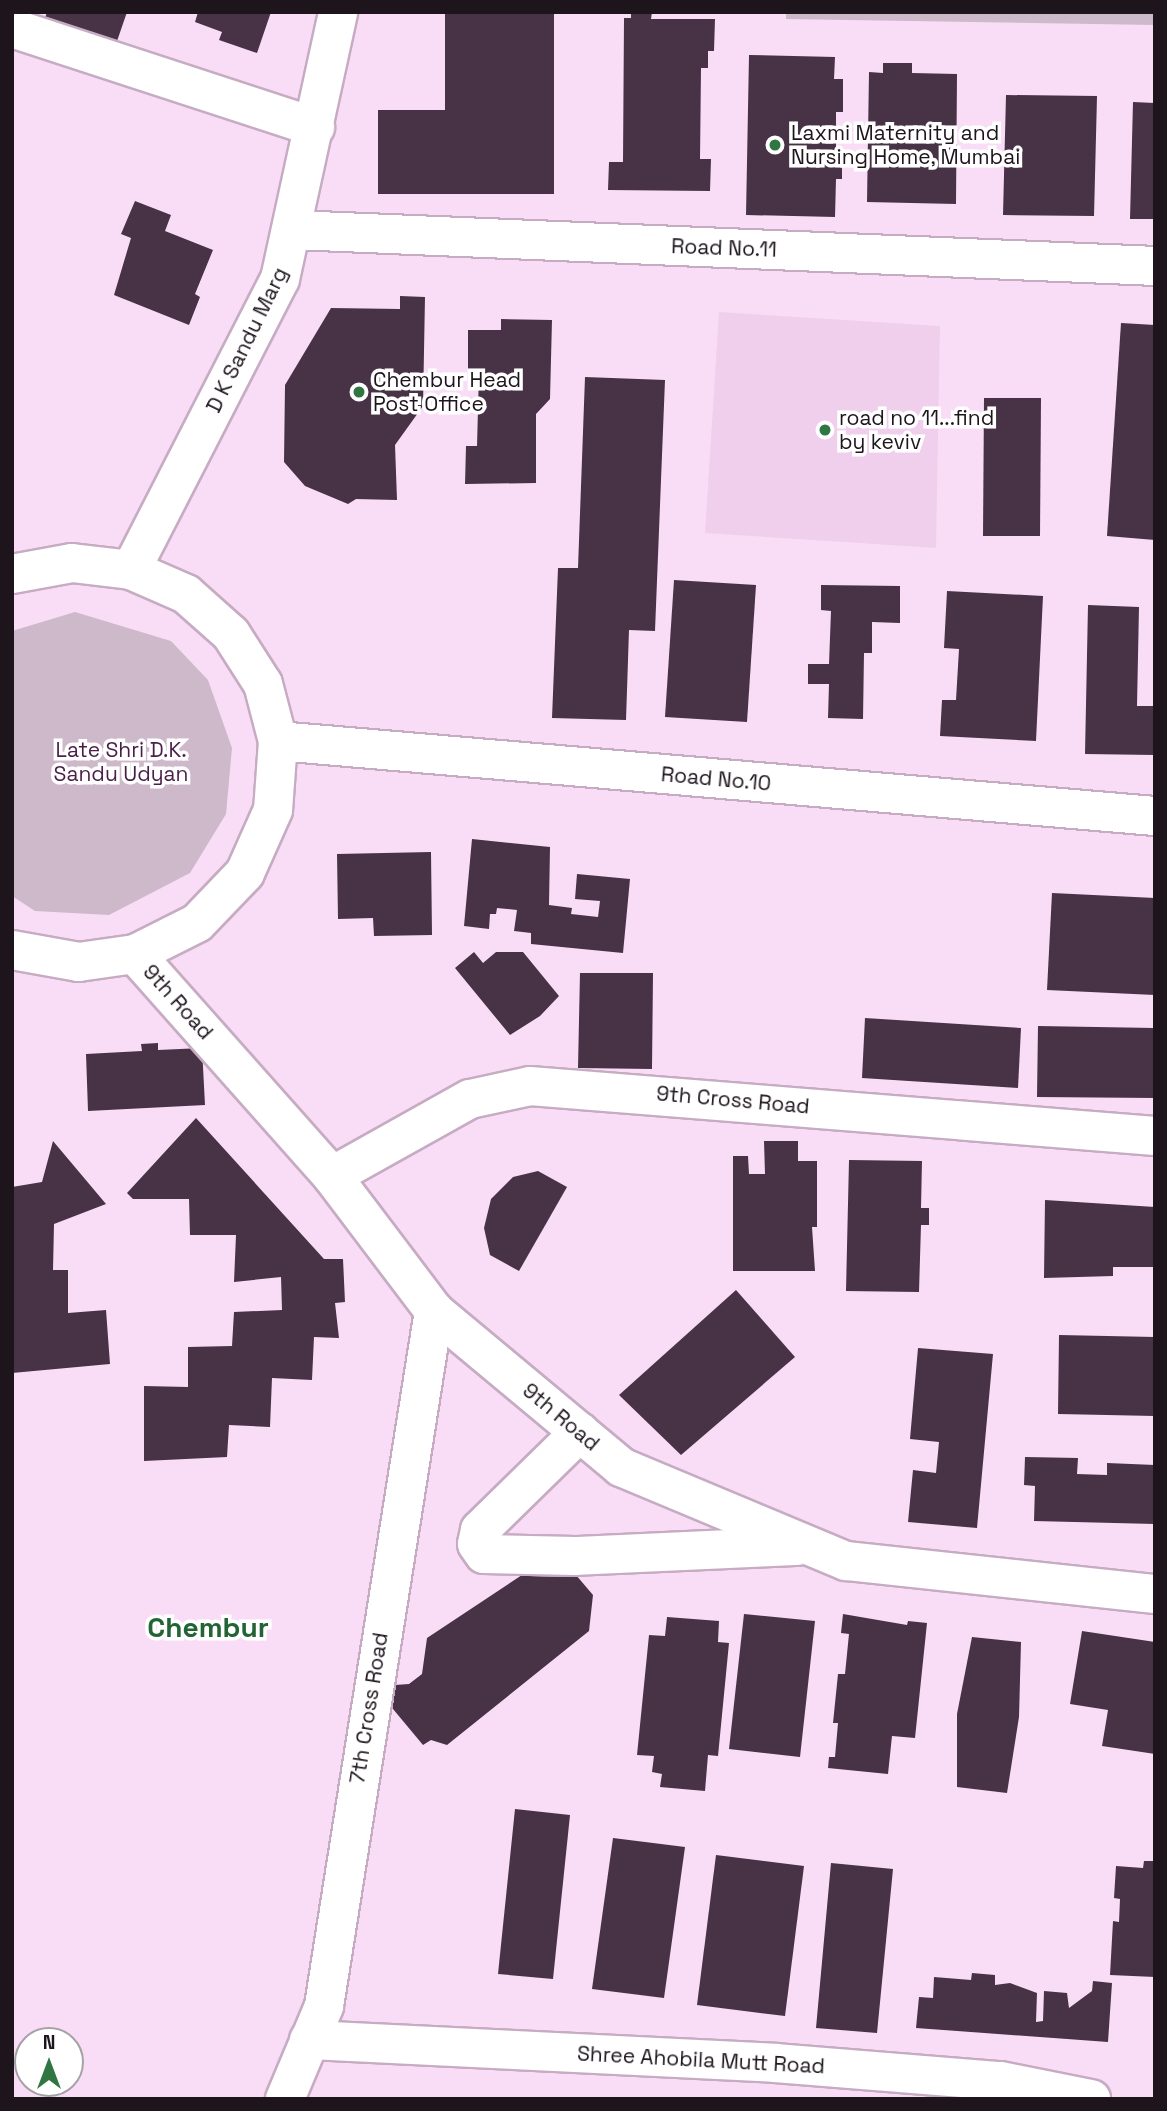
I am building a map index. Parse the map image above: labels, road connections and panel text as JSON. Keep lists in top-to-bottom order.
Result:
{
  "streets": {
    "street": [
      "Road No.11",
      "D K Sandu Marg",
      "Road No.10",
      "9th Road",
      "9th Cross Road",
      "7th Cross Road",
      "Shree Ahobila Mutt Road"
    ]
  },
  "crossings": [
    ["Road No.11", "D K Sandu Marg"],
    ["9th Road", "9th Cross Road"],
    ["9th Road", "7th Cross Road"],
    ["7th Cross Road", "Shree Ahobila Mutt Road"]
  ],
  "districts": ["Chembur"],
  "parks": ["Late Shri D.K. Sandu Udyan"],
  "places": ["Laxmi Maternity and Nursing Home, Mumbai", "Chembur Head Post Office", "road no 11...find by keviv"],
  "north": "top"
}
